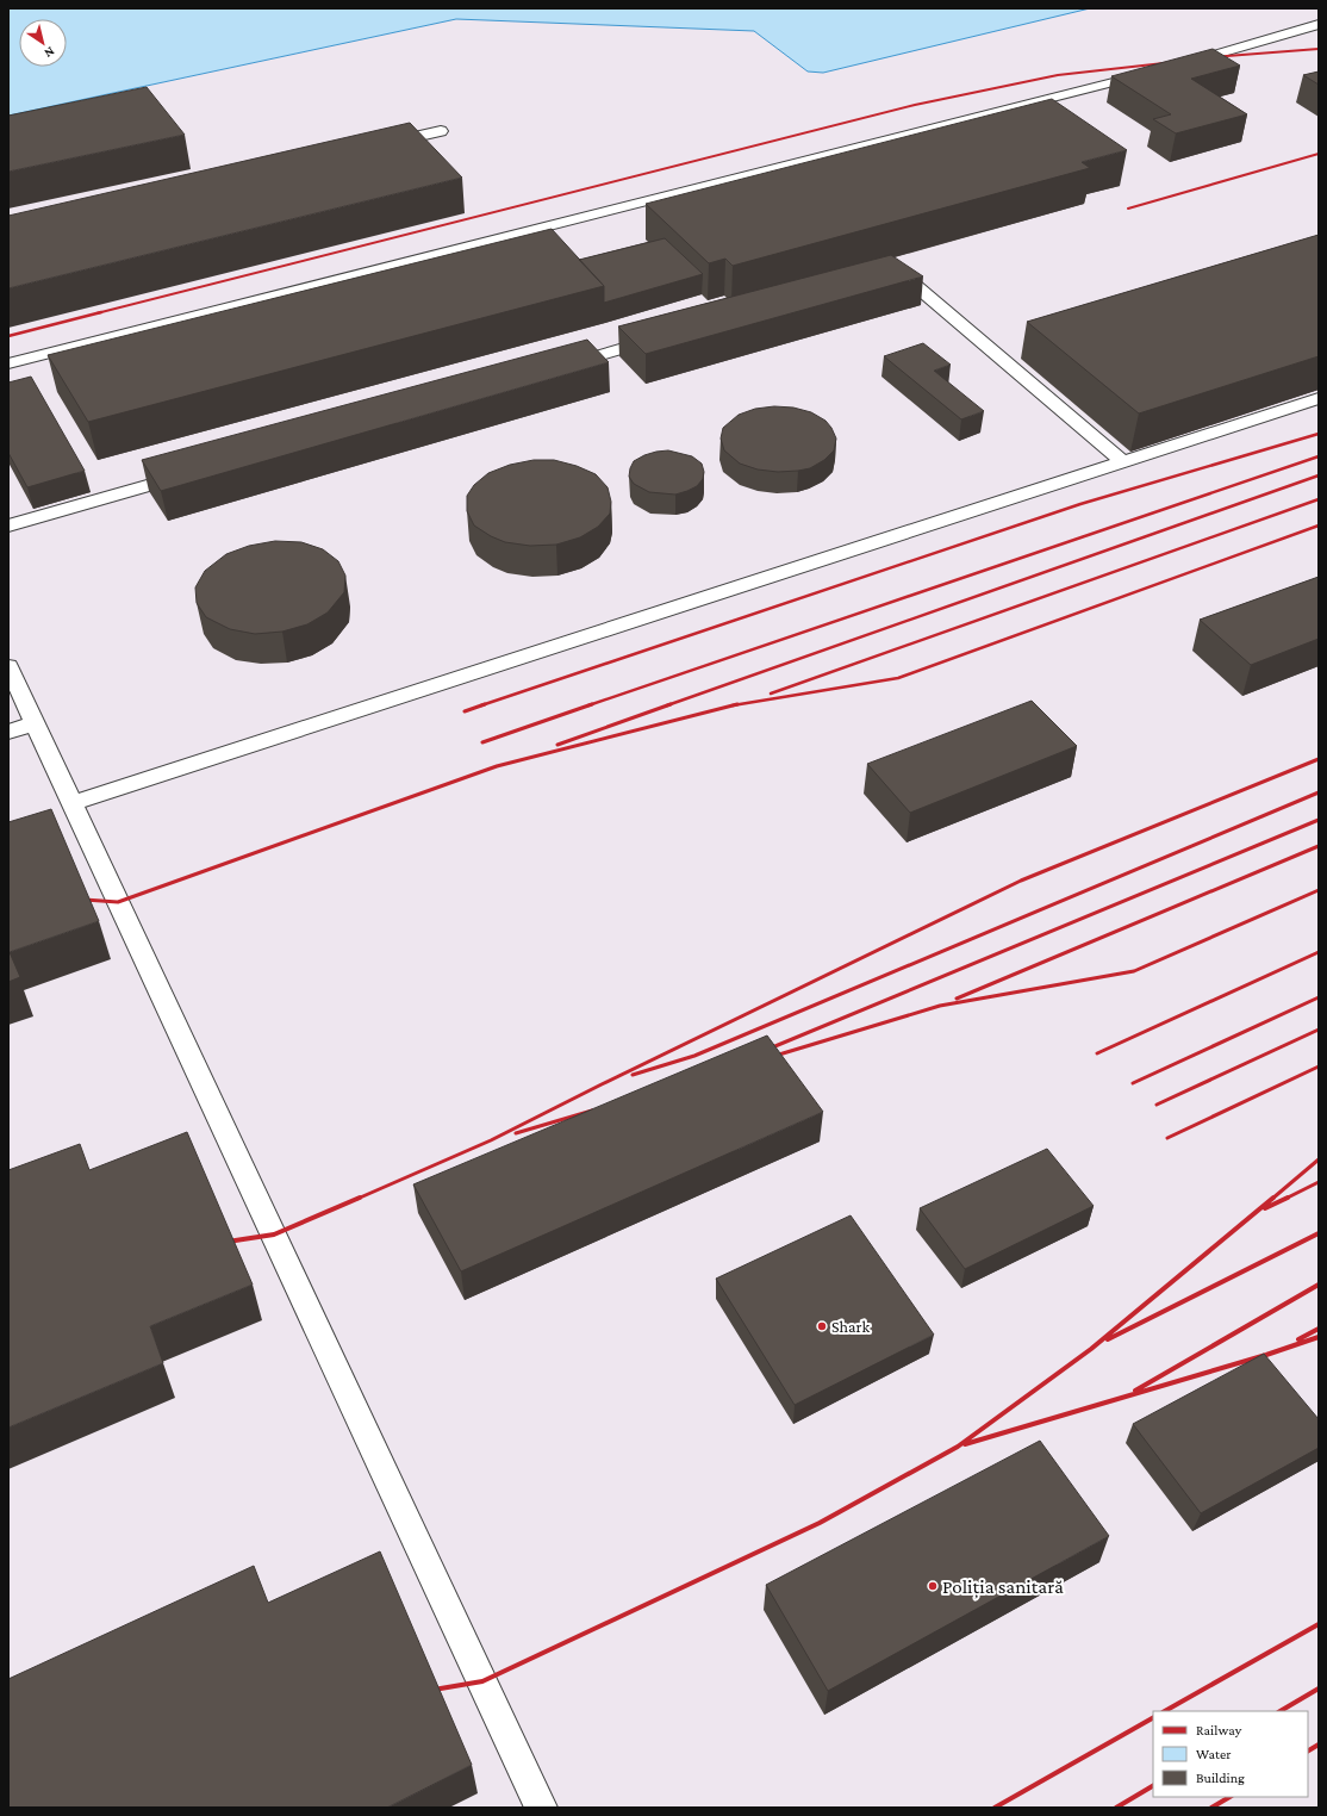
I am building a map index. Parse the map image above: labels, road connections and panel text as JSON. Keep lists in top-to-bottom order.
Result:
{
  "places": ["Shark", "Poliția sanitară"],
  "legend": ["Railway", "Water", "Building"],
  "north": "bottom right"
}
